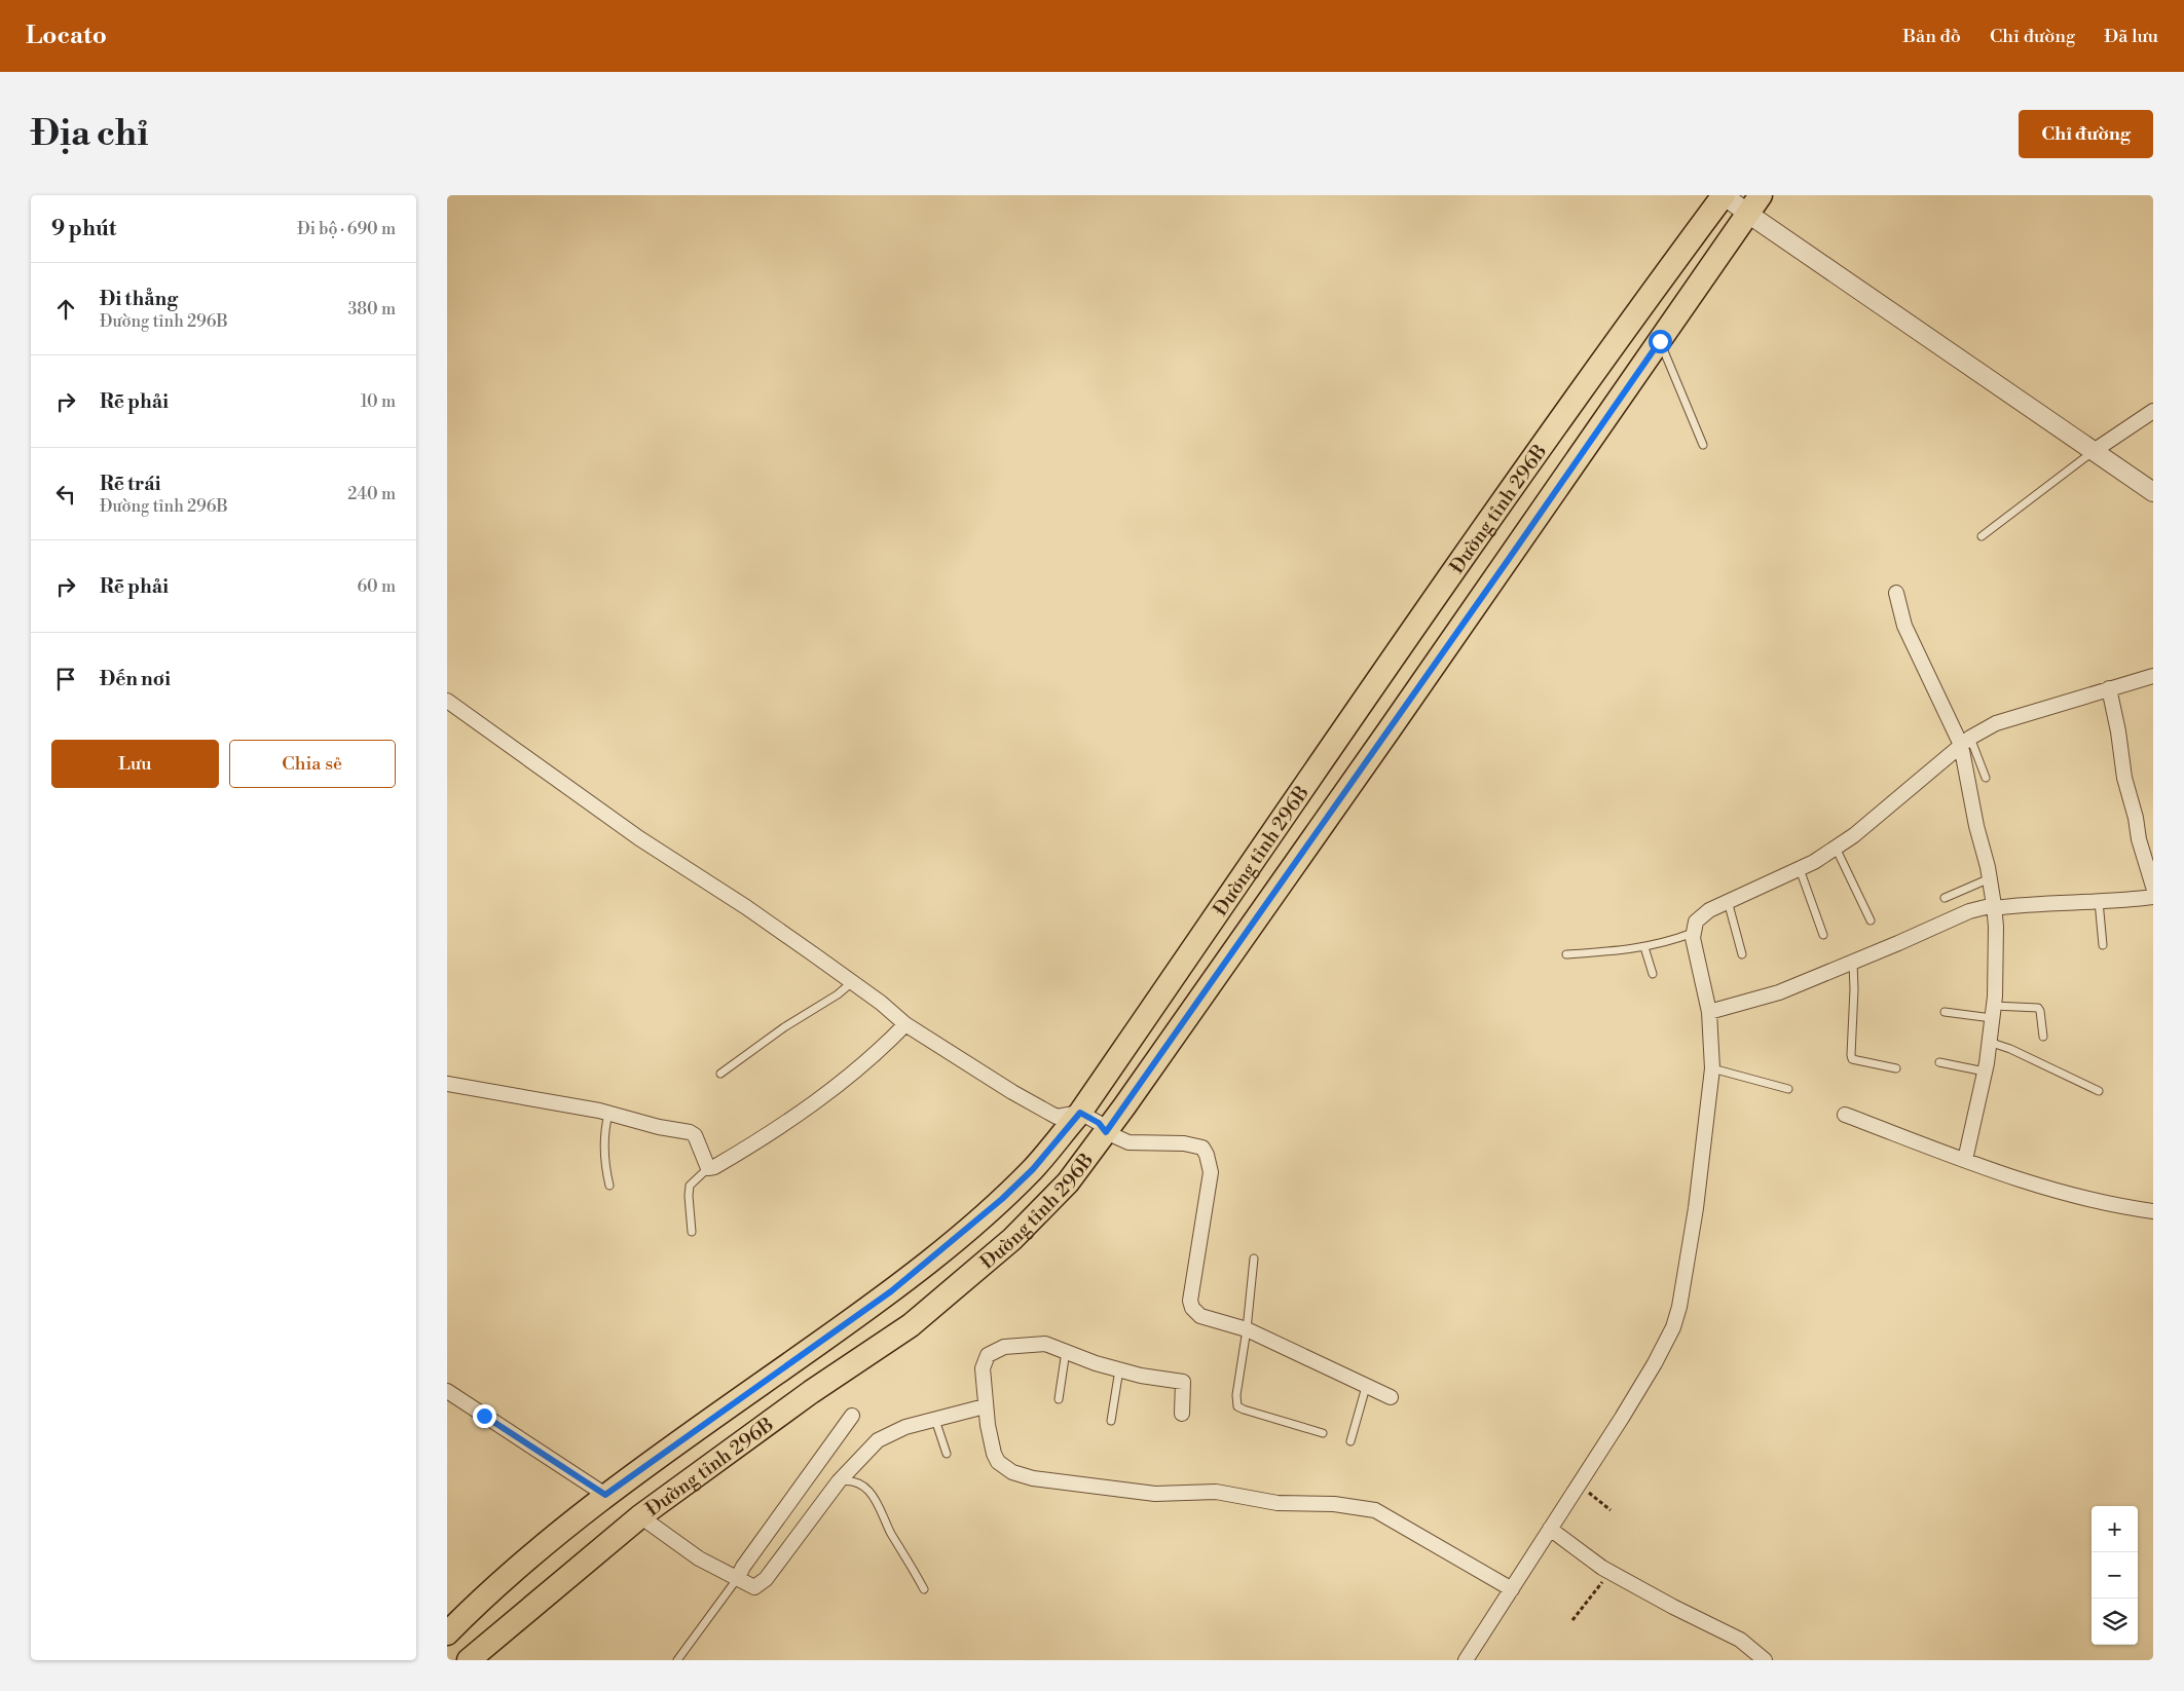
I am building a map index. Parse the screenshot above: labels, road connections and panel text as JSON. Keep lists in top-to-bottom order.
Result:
{
  "streets": {
    "main road": ["Đường tỉnh 296B"]
  },
  "page": {
    "header": "Locato",
    "nav": ["Bản đồ", "Chỉ đường", "Đã lưu"],
    "buttons": [
      "Chỉ đường",
      ["Lưu", "Chia sẻ"]
    ],
    "title": "Địa chỉ",
    "heading": ["9 phút", "Đi bộ · 690 m"],
    "list": [
      ["Đi thẳng", "Đường tỉnh 296B", "380 m"],
      ["Rẽ phải", "10 m"],
      ["Rẽ trái", "Đường tỉnh 296B", "240 m"],
      ["Rẽ phải", "60 m"],
      "Đến nơi"
    ],
    "map_buttons": ["+", "−"]
  }
}
